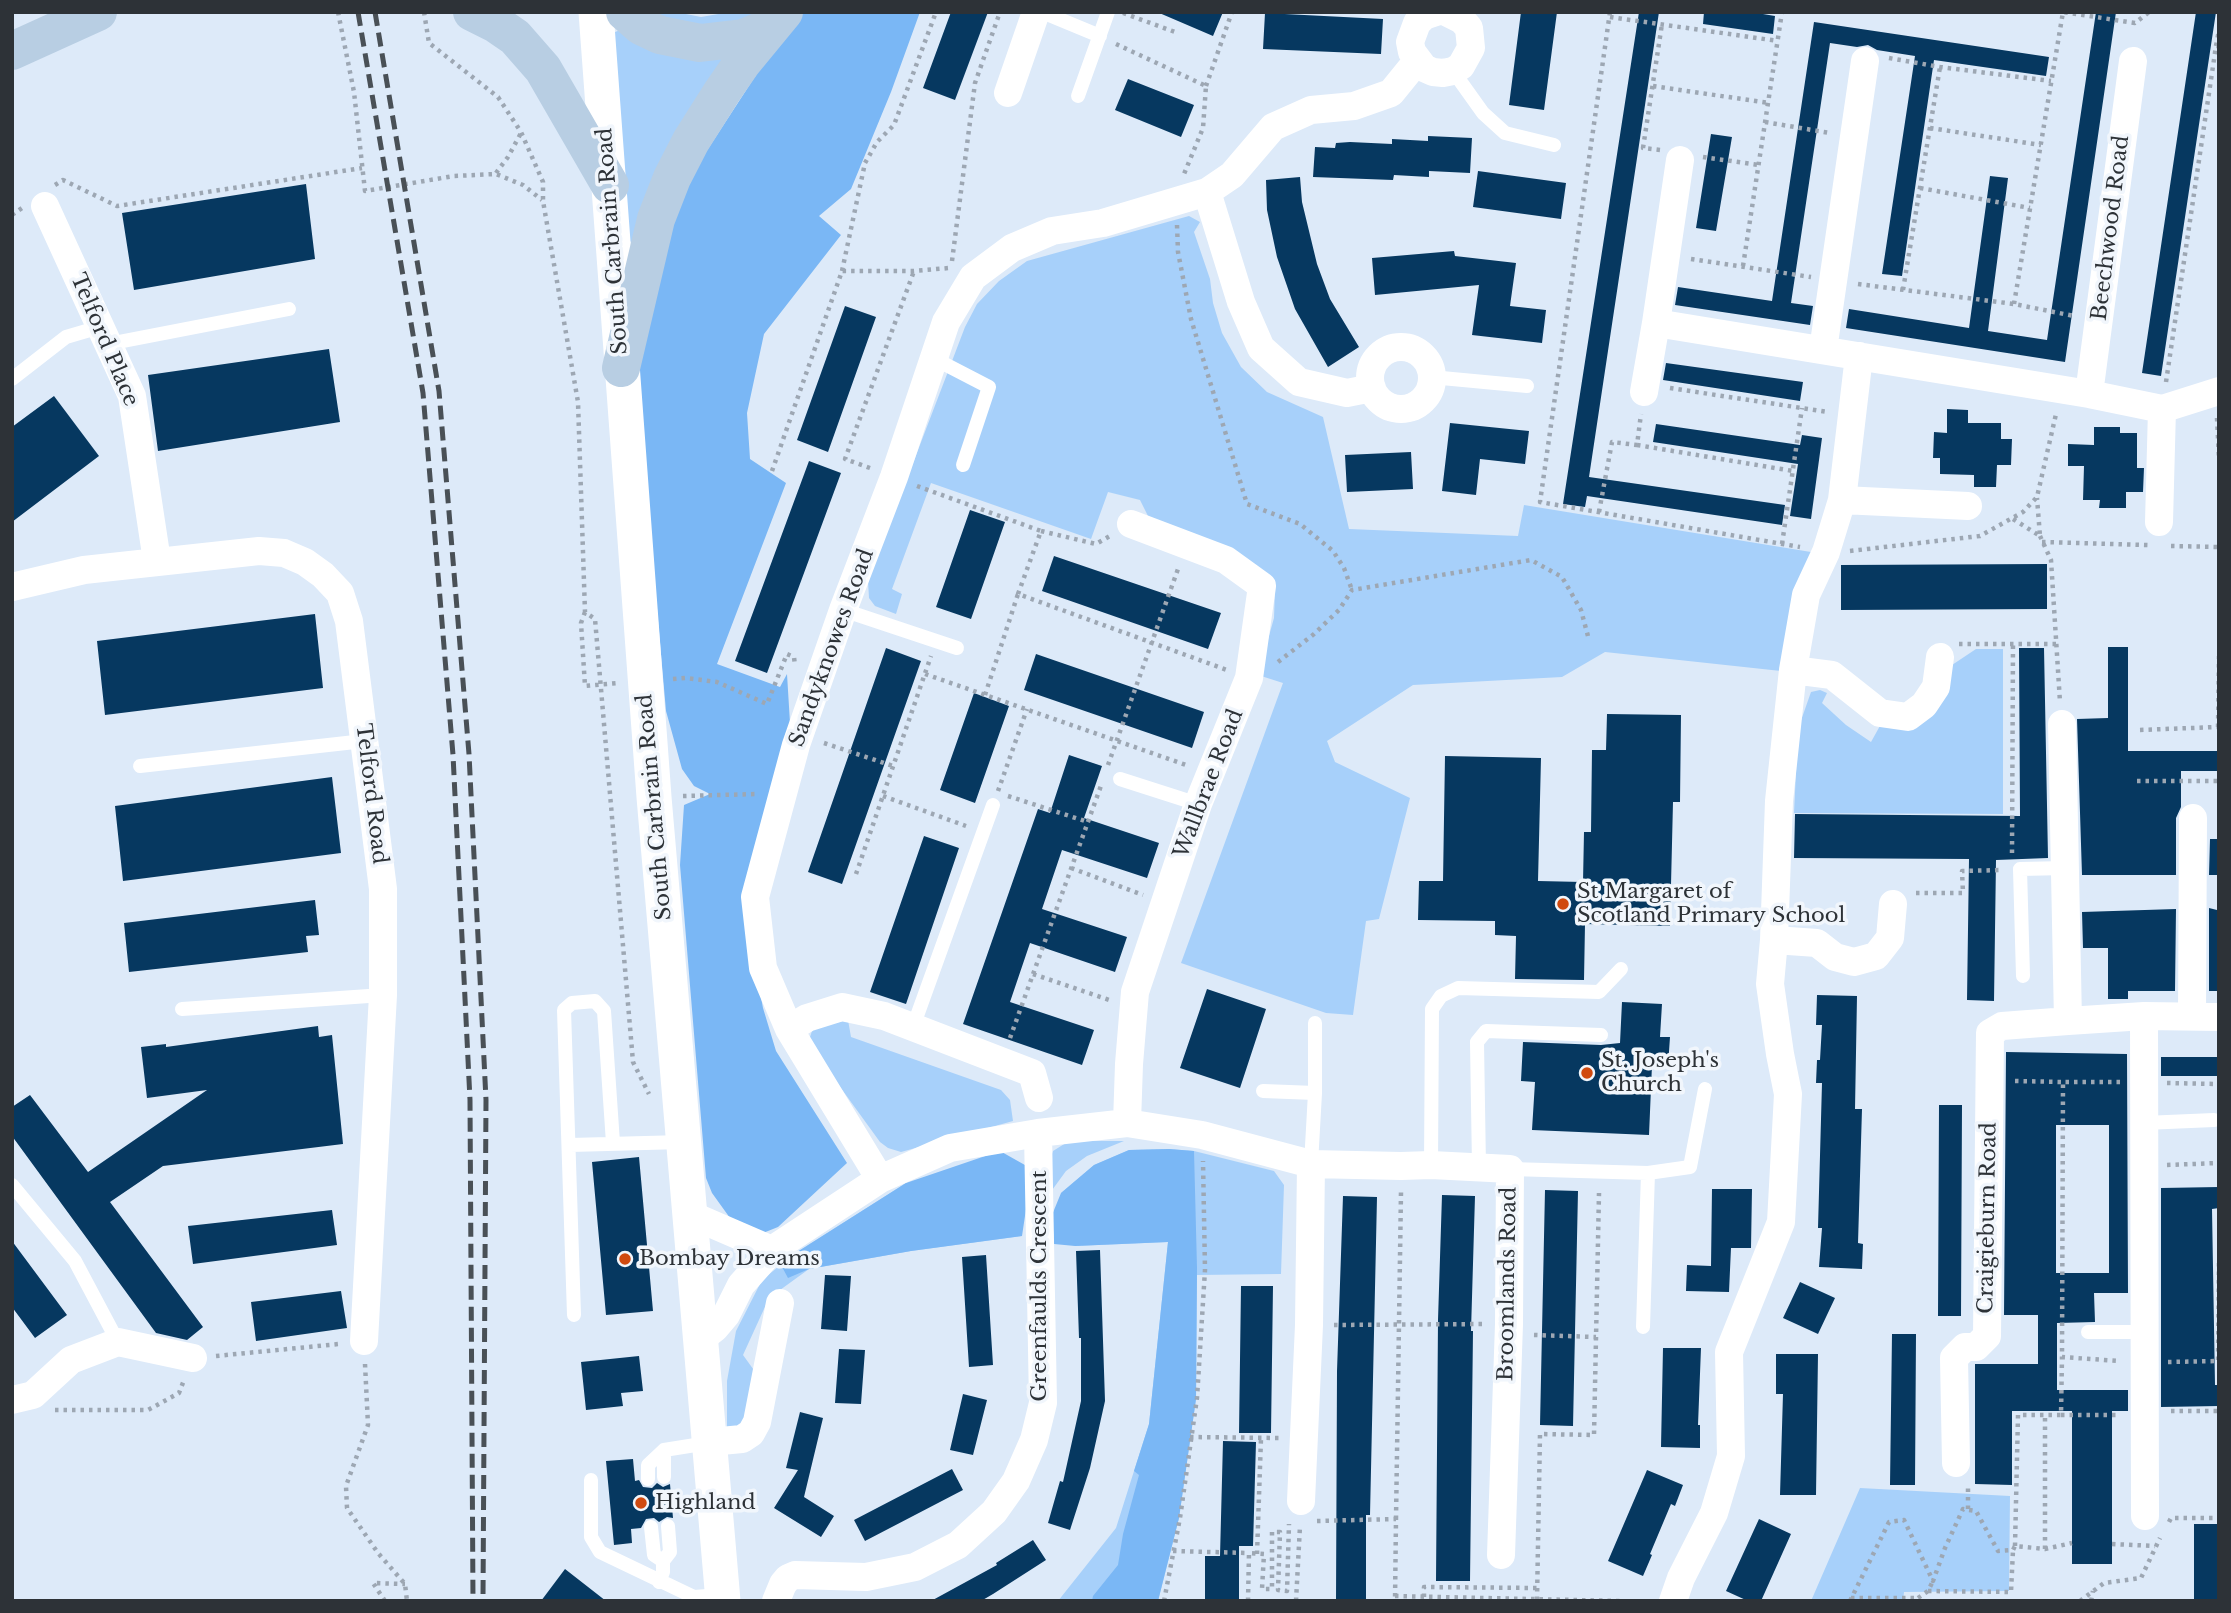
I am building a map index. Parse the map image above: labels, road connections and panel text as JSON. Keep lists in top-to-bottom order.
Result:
{
  "streets": {
    "street": [
      "Beechwood Road",
      "South Carbrain Road",
      "Telford Place",
      "Sandyknowes Road",
      "Wallbrae Road",
      "Telford Road",
      "Craigieburn Road",
      "Broomlands Road",
      "Greenfaulds Crescent"
    ]
  },
  "crossings": [
    ["South Carbrain Road", "Broomlands Road"],
    ["Telford Place", "Telford Road"],
    ["Sandyknowes Road", "Broomlands Road"],
    ["Wallbrae Road", "Broomlands Road"],
    ["Broomlands Road", "Greenfaulds Crescent"]
  ],
  "places": [
    "St Margaret of Scotland Primary School",
    "St. Joseph's Church",
    "Bombay Dreams",
    "Highland"
  ]
}
